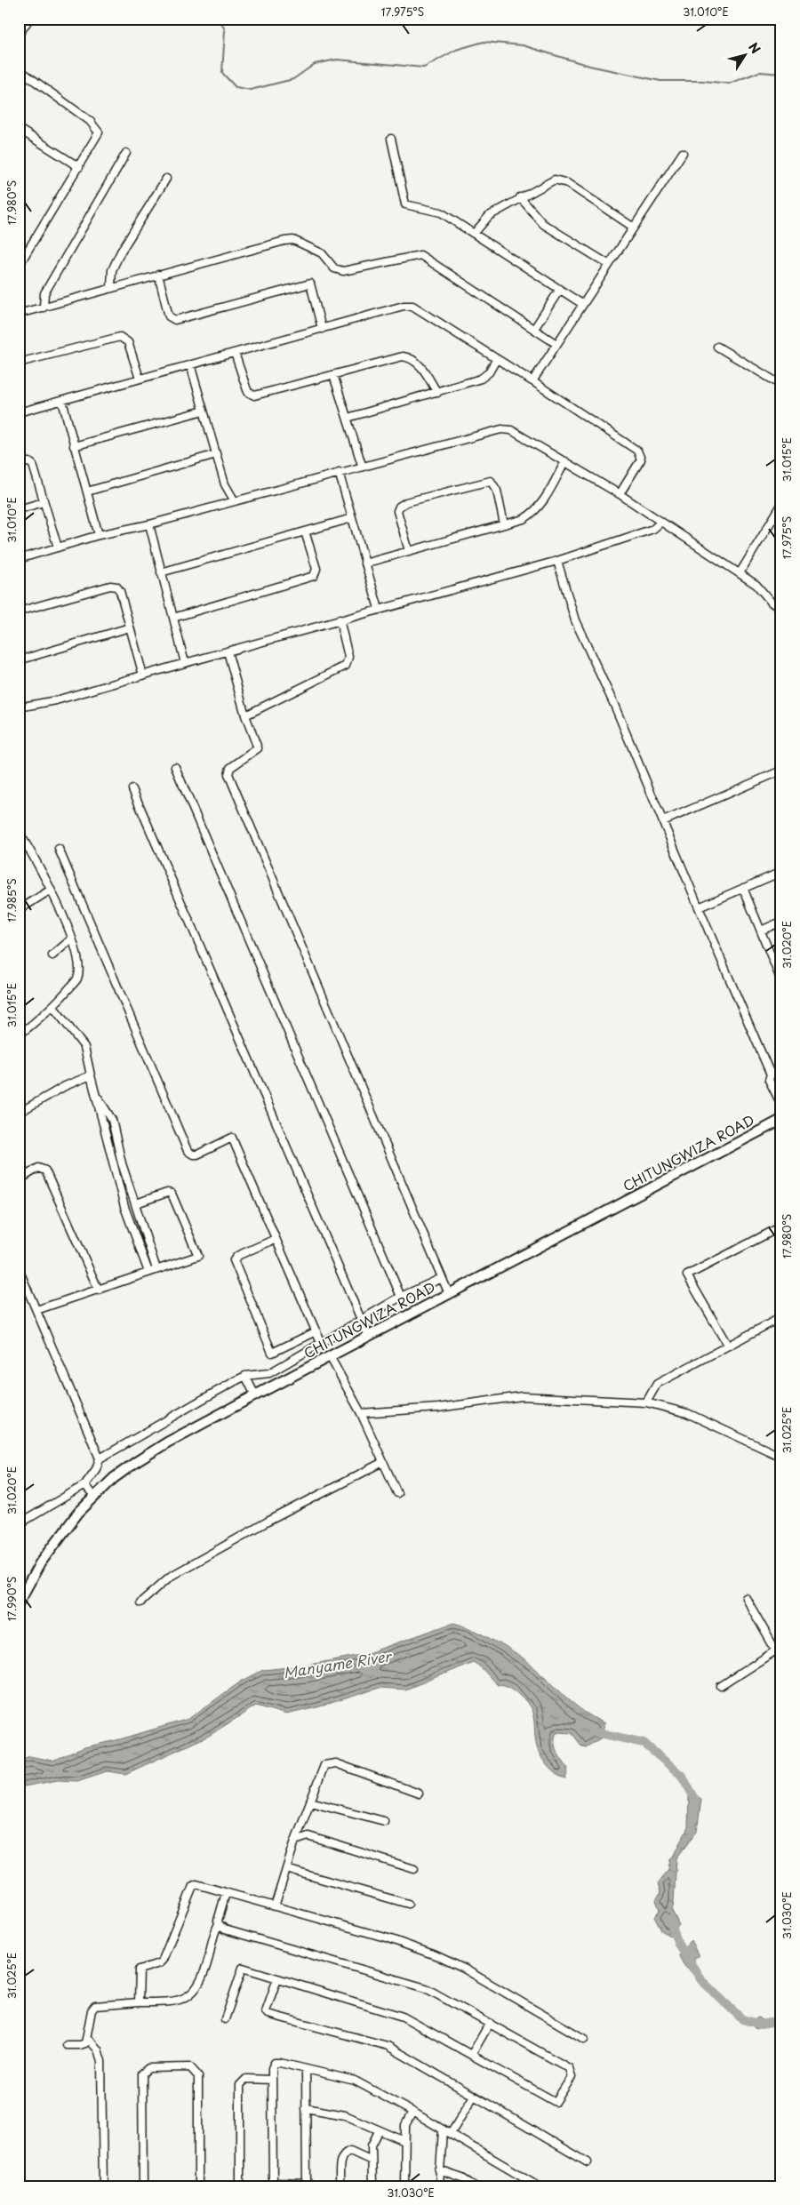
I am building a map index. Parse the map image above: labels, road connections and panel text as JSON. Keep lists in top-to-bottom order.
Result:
{
  "streets": {
    "main road": ["CHITUNGWIZA ROAD"]
  },
  "water": ["Manyame River"],
  "north": "top right",
  "coordinates": [
    "17.975°S",
    "31.010°E",
    "17.980°S",
    "31.015°E",
    "17.985°S",
    "31.020°E",
    "31.025°E",
    "17.990°S",
    "31.030°E"
  ]
}
